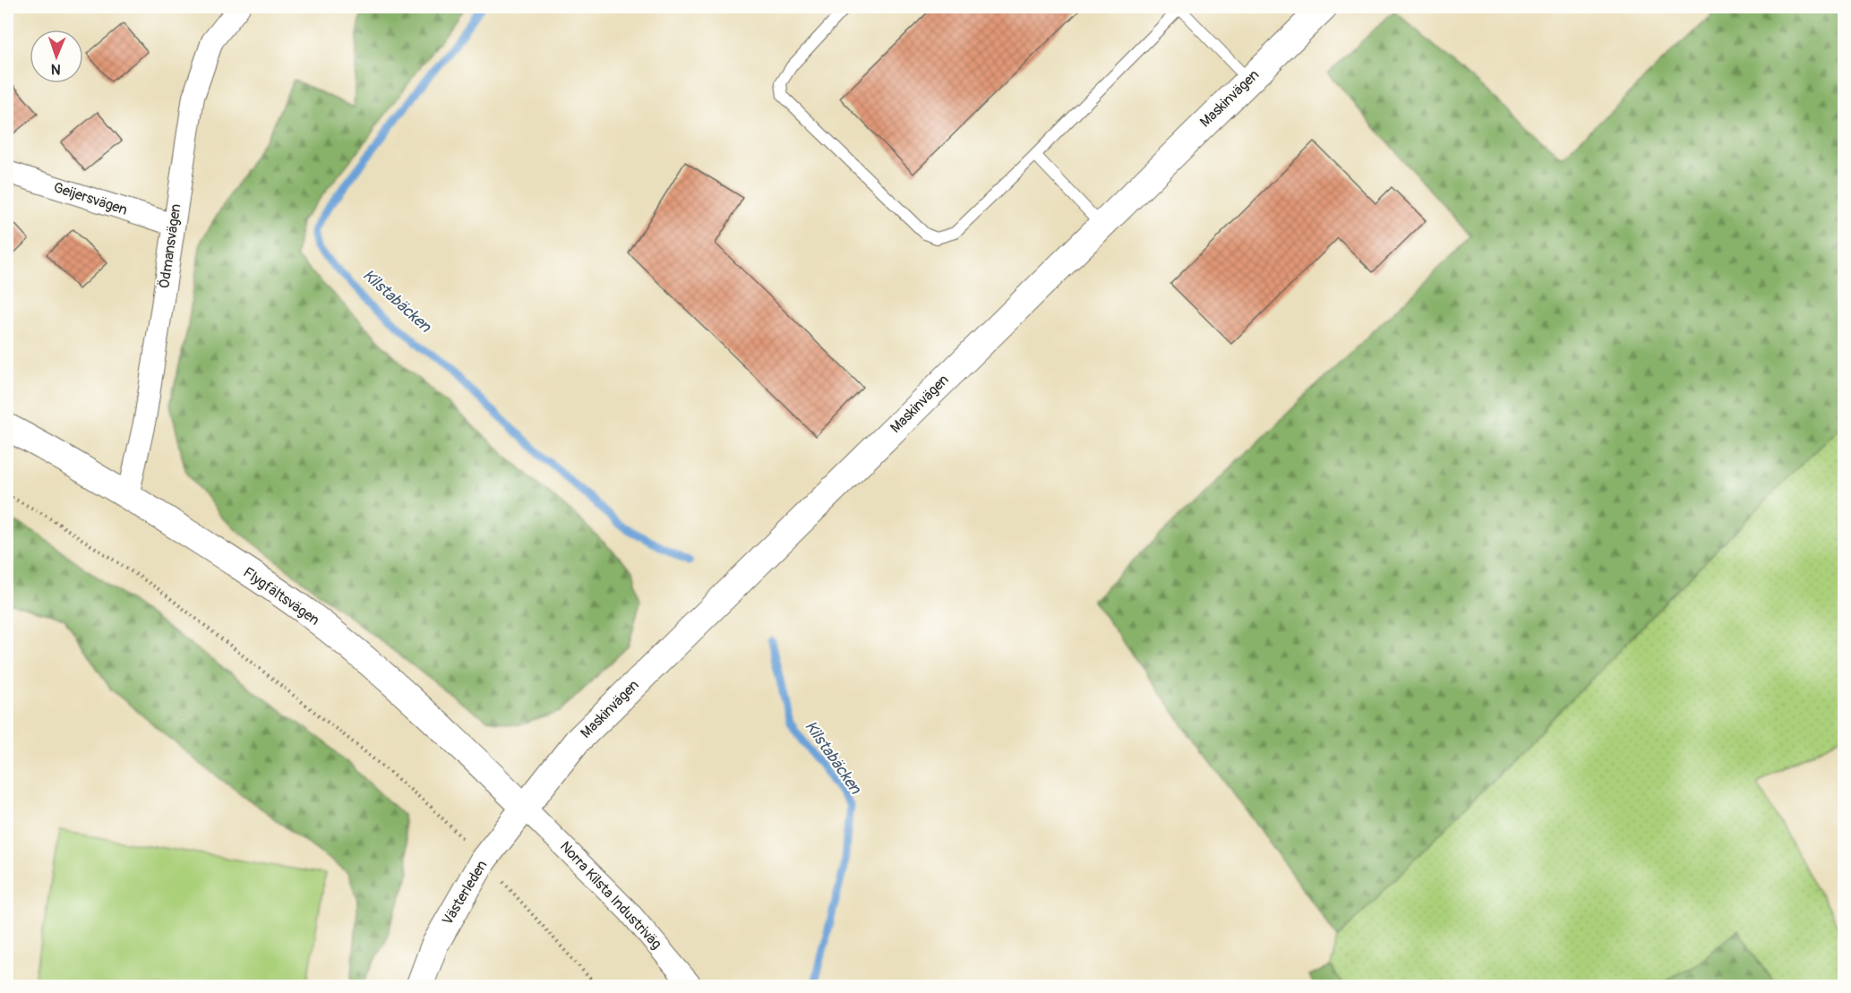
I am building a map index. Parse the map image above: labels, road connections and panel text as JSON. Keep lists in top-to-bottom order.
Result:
{
  "streets": {
    "street": [
      "Maskinvägen",
      "Geijersvägen",
      "Ödmansvägen",
      "Flygfältsvägen",
      "Västerleden",
      "Norra Kilsta Industriväg"
    ]
  },
  "crossings": [
    ["Maskinvägen", "Flygfältsvägen"],
    ["Maskinvägen", "Västerleden"],
    ["Maskinvägen", "Norra Kilsta Industriväg"],
    ["Geijersvägen", "Ödmansvägen"],
    ["Ödmansvägen", "Flygfältsvägen"],
    ["Flygfältsvägen", "Västerleden"],
    ["Flygfältsvägen", "Norra Kilsta Industriväg"],
    ["Västerleden", "Norra Kilsta Industriväg"]
  ],
  "water": ["Kilstabäcken"],
  "north": "bottom"
}
